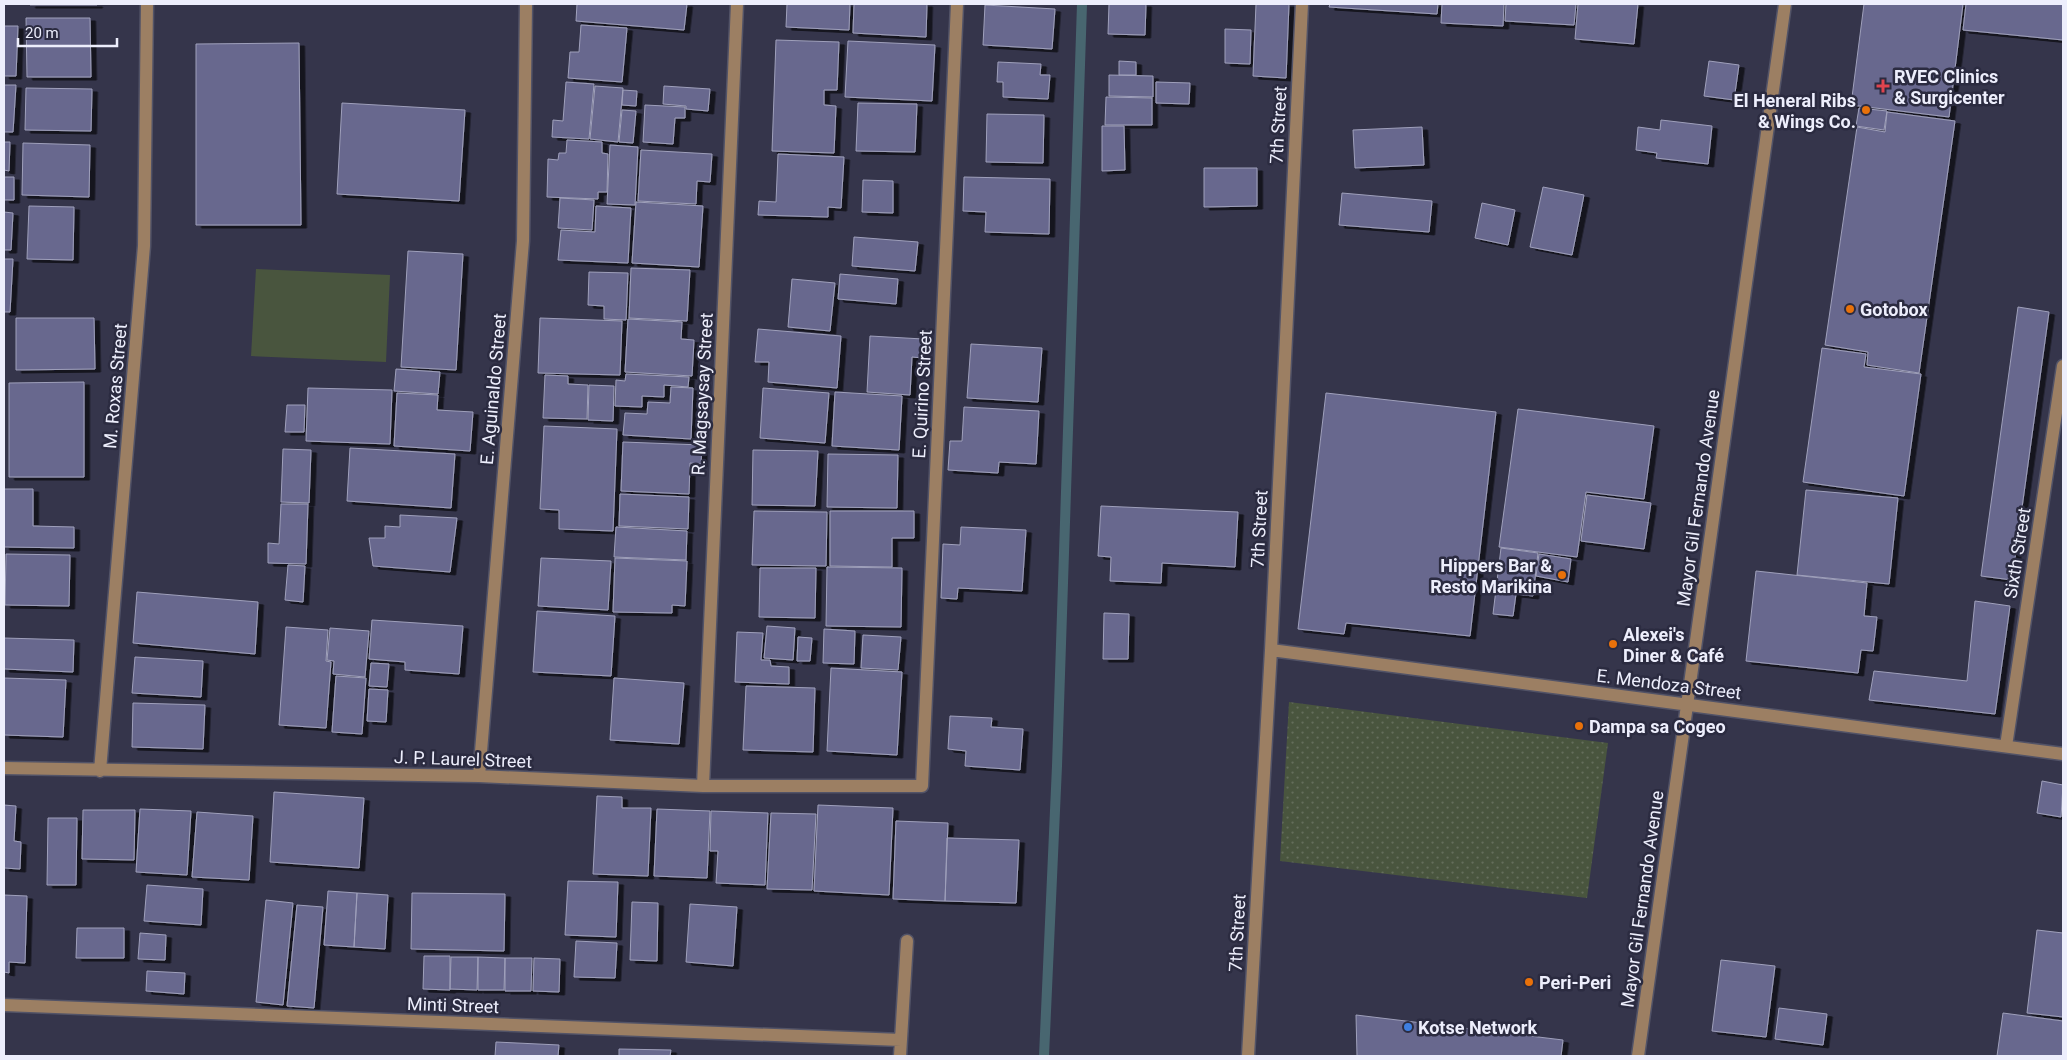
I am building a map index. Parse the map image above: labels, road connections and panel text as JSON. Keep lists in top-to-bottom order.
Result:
{
  "streets": {
    "street": [
      "7th Street",
      "M. Roxas Street",
      "E. Aguinaldo Street",
      "R. Magsaysay Street",
      "E. Quirino Street",
      "Mayor Gil Fernando Avenue",
      "Sixth Street",
      "E. Mendoza Street",
      "J. P. Laurel Street",
      "Minti Street"
    ]
  },
  "crossings": [
    ["7th Street", "E. Mendoza Street"],
    ["M. Roxas Street", "J. P. Laurel Street"],
    ["E. Aguinaldo Street", "J. P. Laurel Street"],
    ["R. Magsaysay Street", "J. P. Laurel Street"],
    ["E. Quirino Street", "J. P. Laurel Street"],
    ["Mayor Gil Fernando Avenue", "E. Mendoza Street"],
    ["Sixth Street", "E. Mendoza Street"]
  ],
  "places": {
    "health": ["RVEC Clinics & Surgicenter"],
    "other": [
      "El Heneral Ribs & Wings Co.",
      "Gotobox",
      "Hippers Bar & Resto Marikina",
      "Alexei's Diner & Café",
      "Dampa sa Cogeo",
      "Peri-Peri",
      "Kotse Network"
    ]
  },
  "scale_bar": "20 m"
}
